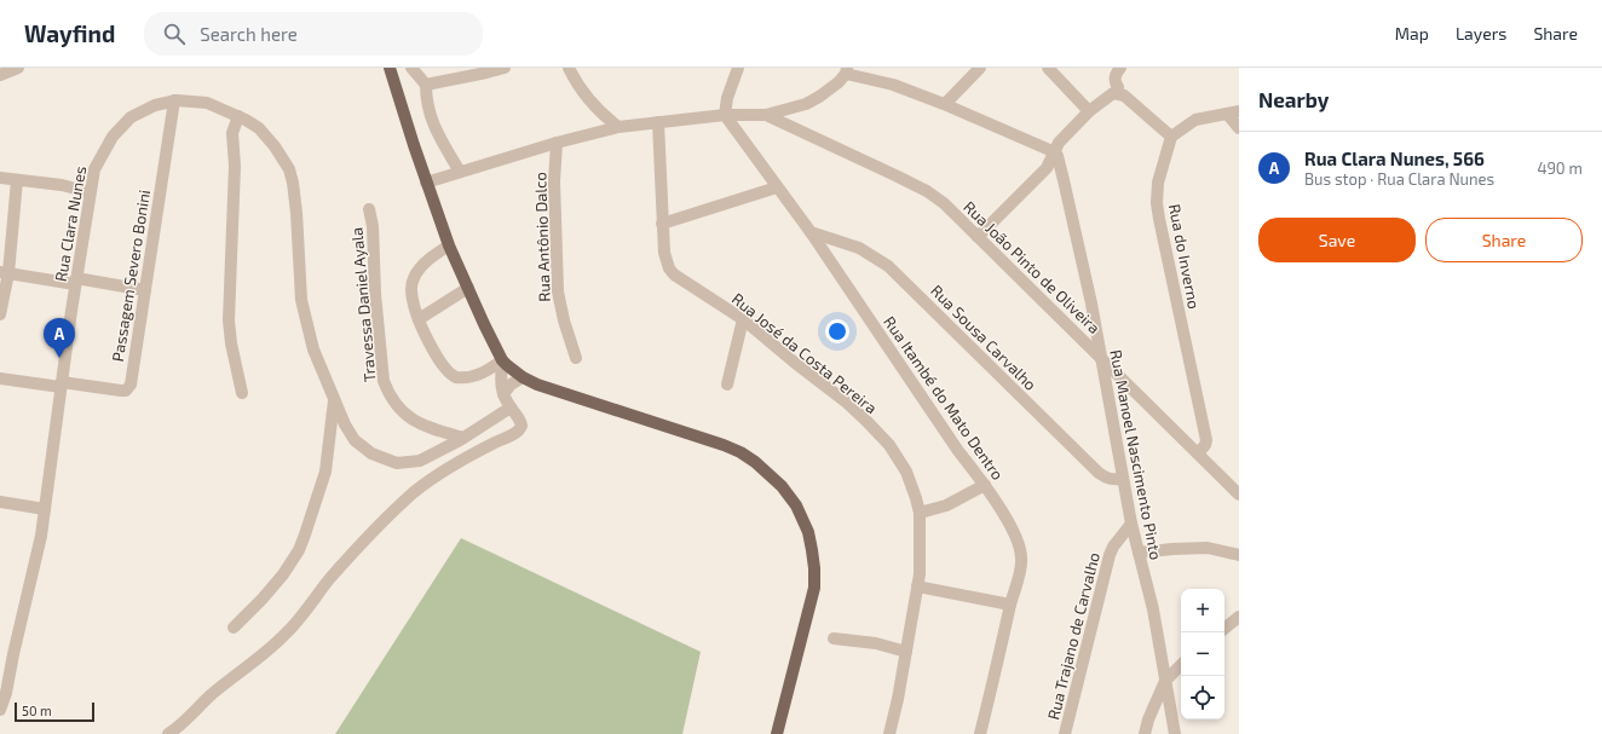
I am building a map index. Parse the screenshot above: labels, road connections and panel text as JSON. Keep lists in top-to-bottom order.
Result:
{
  "streets": {
    "street": [
      "Rua Clara Nunes",
      "Rua Antônio Dalco",
      "Rua do Inverno",
      "Rua João Pinto de Oliveira",
      "Passagem Severo Bonini",
      "Travessa Daniel Ayala",
      "Rua Sousa Carvalho",
      "Rua José da Costa Pereira",
      "Rua Itambé do Mato Dentro",
      "Rua Manoel Nascimento Pinto",
      "Rua Trajano de Carvalho"
    ]
  },
  "crossings": [
    ["Rua Clara Nunes", "Passagem Severo Bonini"],
    ["Rua Clara Nunes", "Travessa Daniel Ayala"],
    ["Rua do Inverno", "Rua João Pinto de Oliveira"],
    ["Rua João Pinto de Oliveira", "Rua Manoel Nascimento Pinto"],
    ["Rua Sousa Carvalho", "Rua Itambé do Mato Dentro"],
    ["Rua Sousa Carvalho", "Rua Manoel Nascimento Pinto"],
    ["Rua Manoel Nascimento Pinto", "Rua Trajano de Carvalho"]
  ],
  "scale_bar": "50 m",
  "page": {
    "header": "Wayfind",
    "search": "Search here",
    "nav": ["Map", "Layers", "Share"],
    "heading": "Nearby",
    "list": [
      {
        "mark": "A",
        "name": "Rua Clara Nunes, 566",
        "note": "Bus stop · Rua Clara Nunes",
        "value": "490 m"
      }
    ],
    "buttons": ["Save", "Share"],
    "pins": "A",
    "map_buttons": ["+", "−"],
    "scale": "50 m"
  }
}
